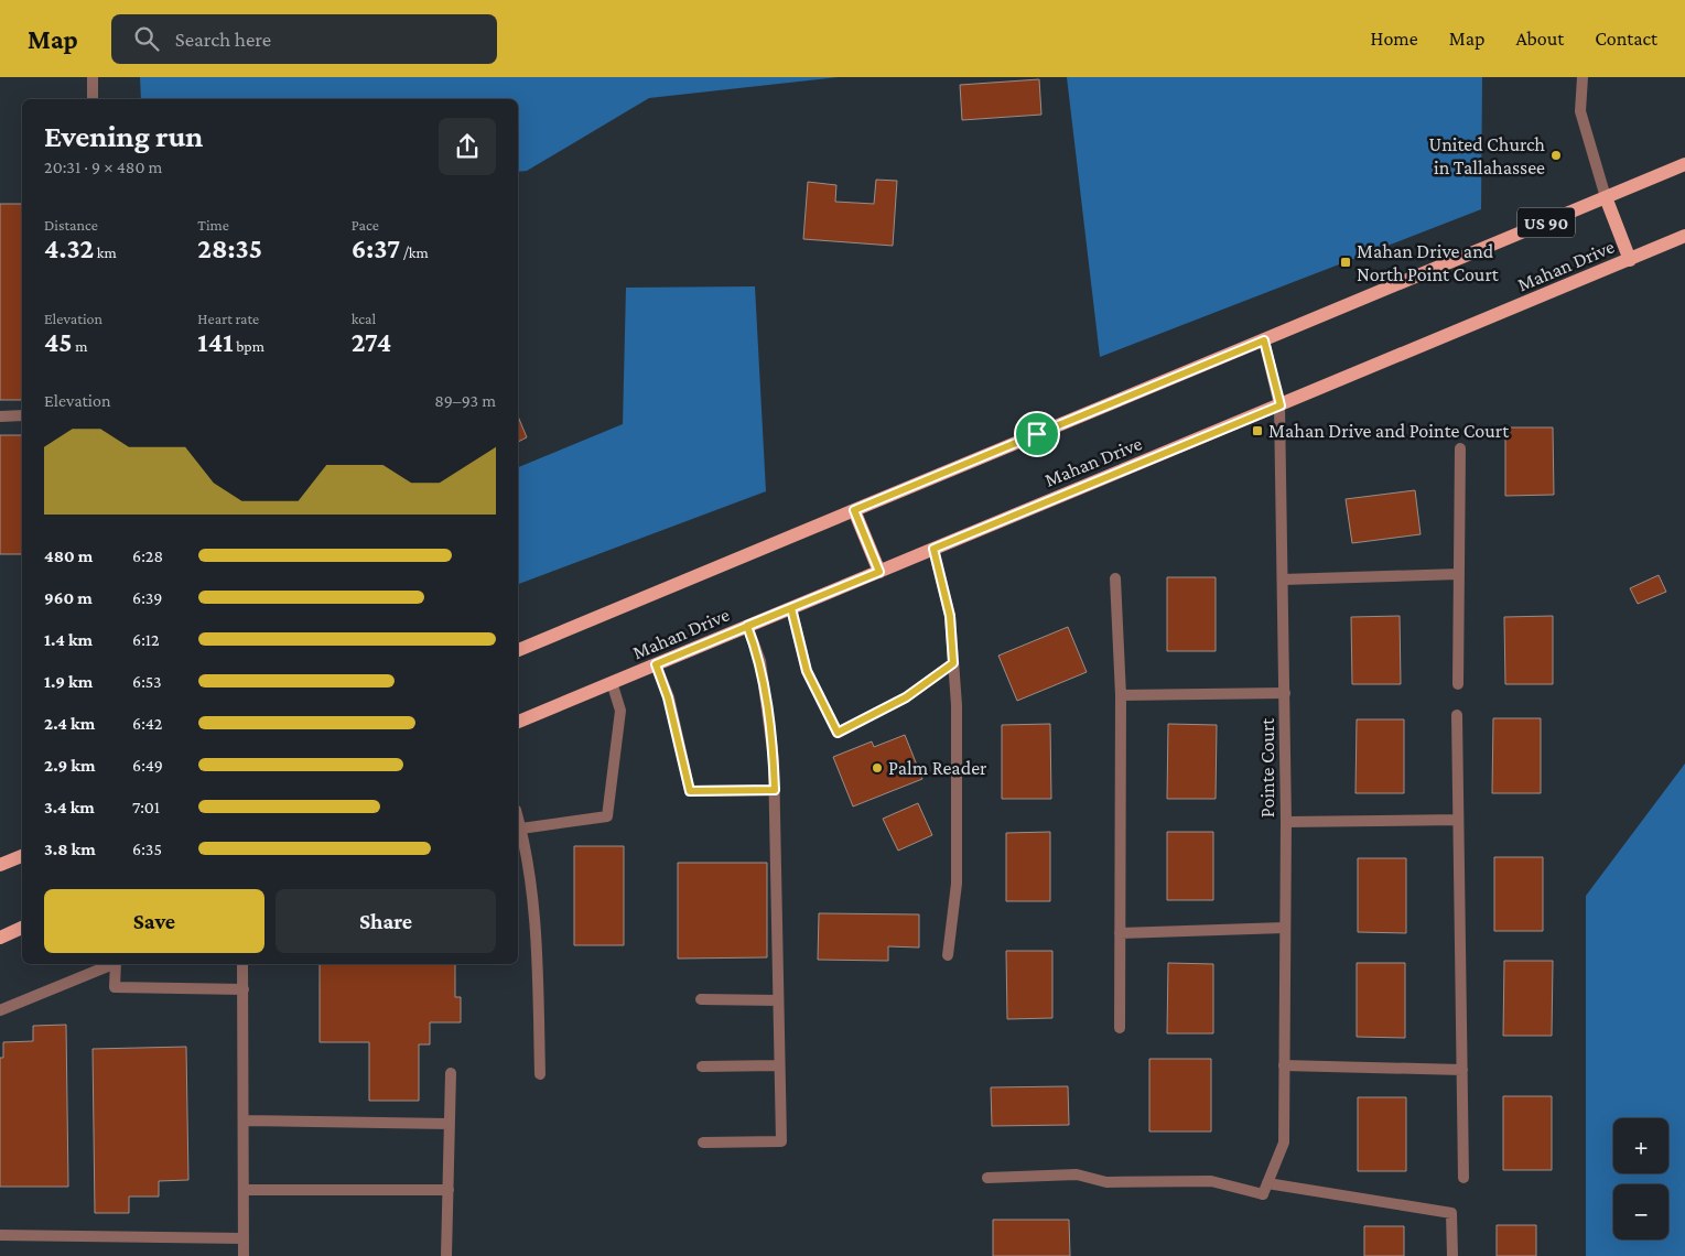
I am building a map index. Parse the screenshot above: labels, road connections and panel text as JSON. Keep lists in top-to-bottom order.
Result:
{
  "streets": {
    "main road": ["US 90", "Mahan Drive"],
    "street": ["Pointe Court"]
  },
  "crossings": [
    ["US 90", "Pointe Court"],
    ["Mahan Drive", "Pointe Court"]
  ],
  "places": {
    "other": ["United Church in Tallahassee", "Palm Reader"],
    "transit": ["Mahan Drive and North Point Court", "Mahan Drive and Pointe Court"]
  },
  "page": {
    "header": "Map",
    "search": "Search here",
    "nav": [
      "Home",
      "Map",
      "About",
      "Contact"
    ],
    "heading": ["Evening run", "20:31 · 9 × 480 m"],
    "stats": [
      ["Distance", "4.32 km"],
      ["Time", "28:35"],
      ["Pace", "6:37 /km"],
      ["Elevation", "45 m"],
      ["Heart rate", "141 bpm"],
      ["kcal", "274"]
    ],
    "chart": ["Elevation", "89–93 m"],
    "list": [
      {
        "name": "480 m",
        "note": "6:28"
      },
      {
        "name": "960 m",
        "note": "6:39"
      },
      {
        "name": "1.4 km",
        "note": "6:12"
      },
      {
        "name": "1.9 km",
        "note": "6:53"
      },
      {
        "name": "2.4 km",
        "note": "6:42"
      },
      {
        "name": "2.9 km",
        "note": "6:49"
      },
      {
        "name": "3.4 km",
        "note": "7:01"
      },
      {
        "name": "3.8 km",
        "note": "6:35"
      }
    ],
    "buttons": ["Save", "Share"],
    "map_buttons": ["+", "−"]
  }
}
